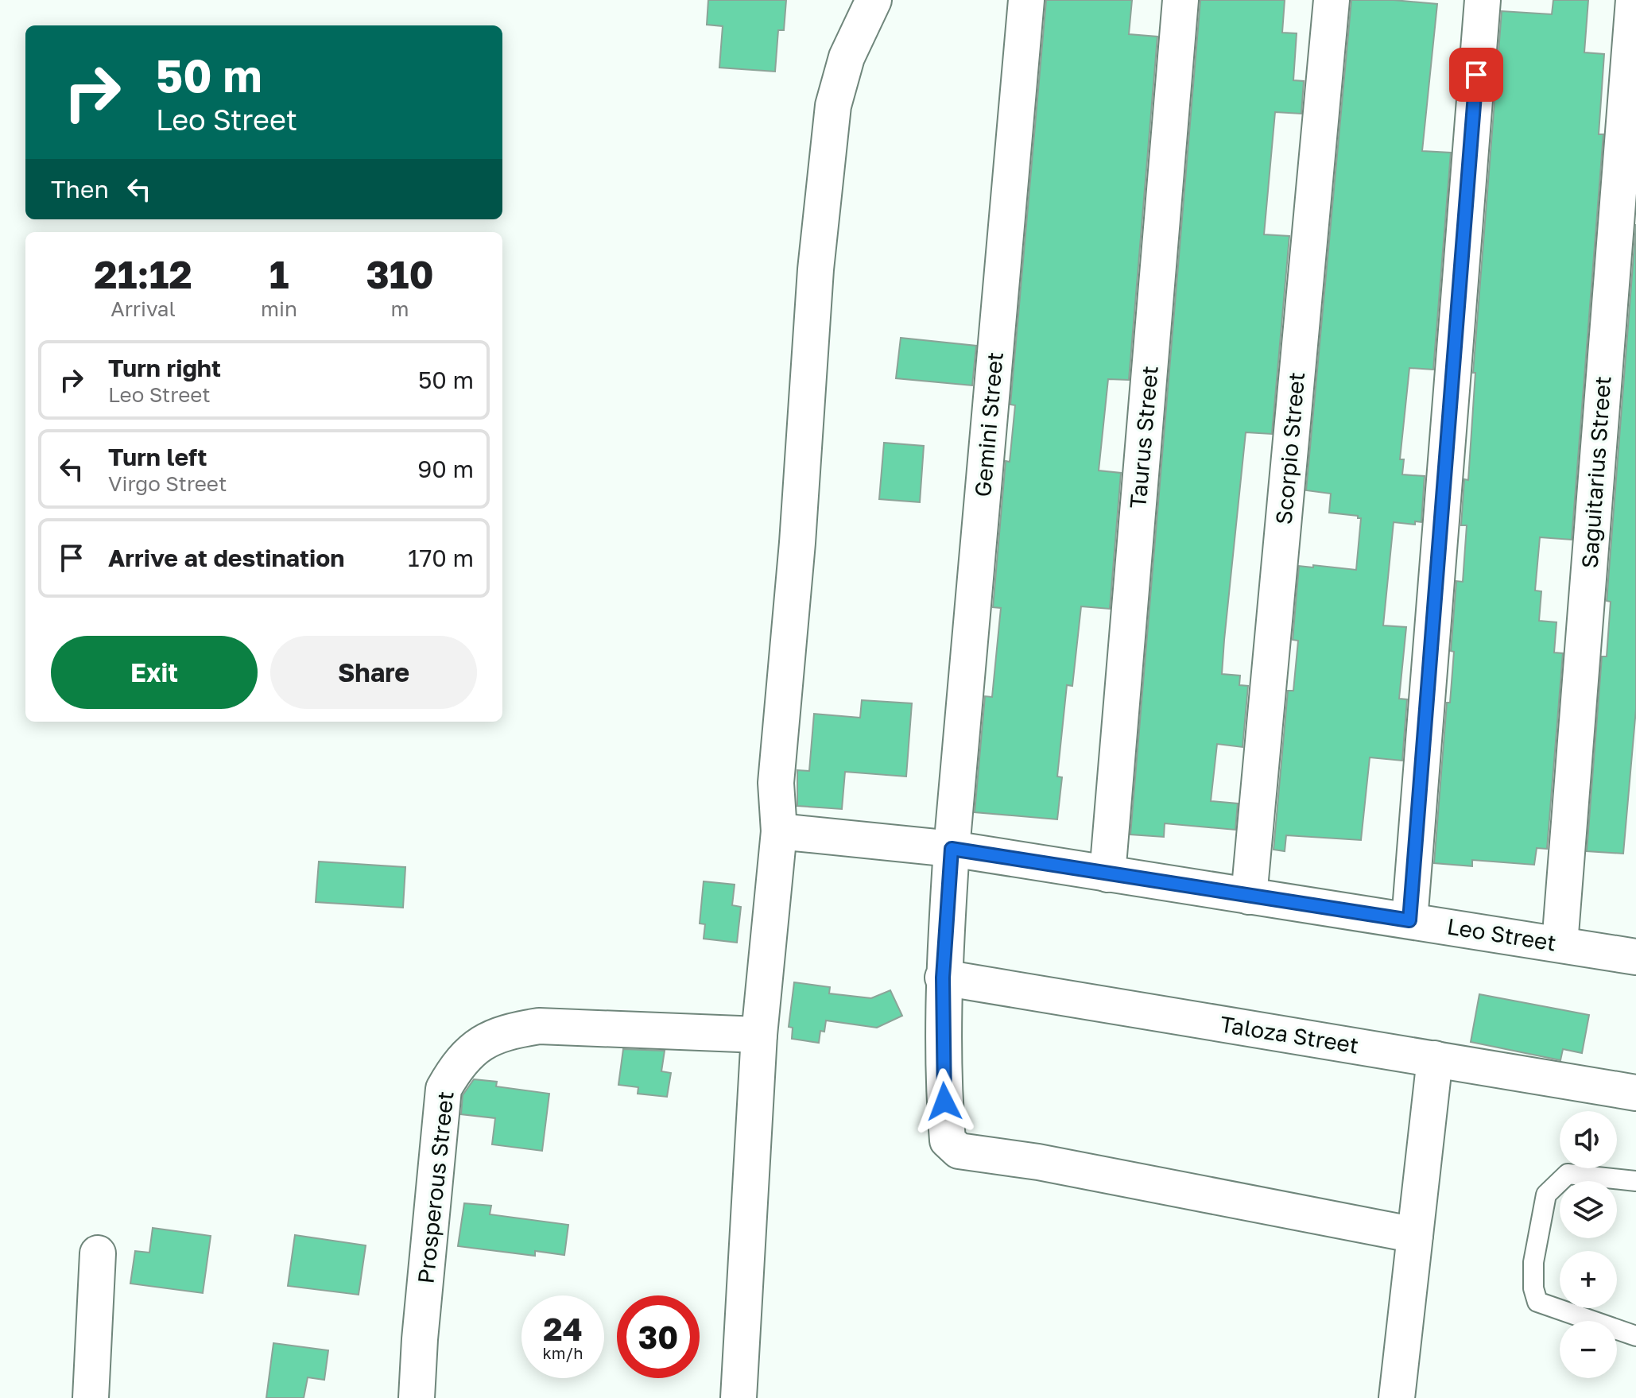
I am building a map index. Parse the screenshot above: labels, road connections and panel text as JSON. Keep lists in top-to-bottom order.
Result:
{
  "streets": {
    "street": [
      "Gemini Street",
      "Taurus Street",
      "Scorpio Street",
      "Saguitarius Street",
      "Leo Street",
      "Taloza Street",
      "Prosperous Street"
    ]
  },
  "crossings": [
    ["Gemini Street", "Leo Street"],
    ["Gemini Street", "Taloza Street"],
    ["Taurus Street", "Leo Street"],
    ["Scorpio Street", "Leo Street"],
    ["Saguitarius Street", "Leo Street"]
  ],
  "page": {
    "turn": ["50 m", "Leo Street"],
    "then": "Then",
    "eta": [
      "21:12",
      "Arrival",
      "1",
      "min",
      "310",
      "m"
    ],
    "list": [
      {
        "name": "Turn right",
        "note": "Leo Street",
        "value": "50 m"
      },
      {
        "name": "Turn left",
        "note": "Virgo Street",
        "value": "90 m"
      },
      {
        "name": "Arrive at destination",
        "value": "170 m"
      }
    ],
    "buttons": ["Exit", "Share"],
    "map_buttons": ["+", "−"],
    "speed": "24 km/h",
    "limit": "30"
  }
}
